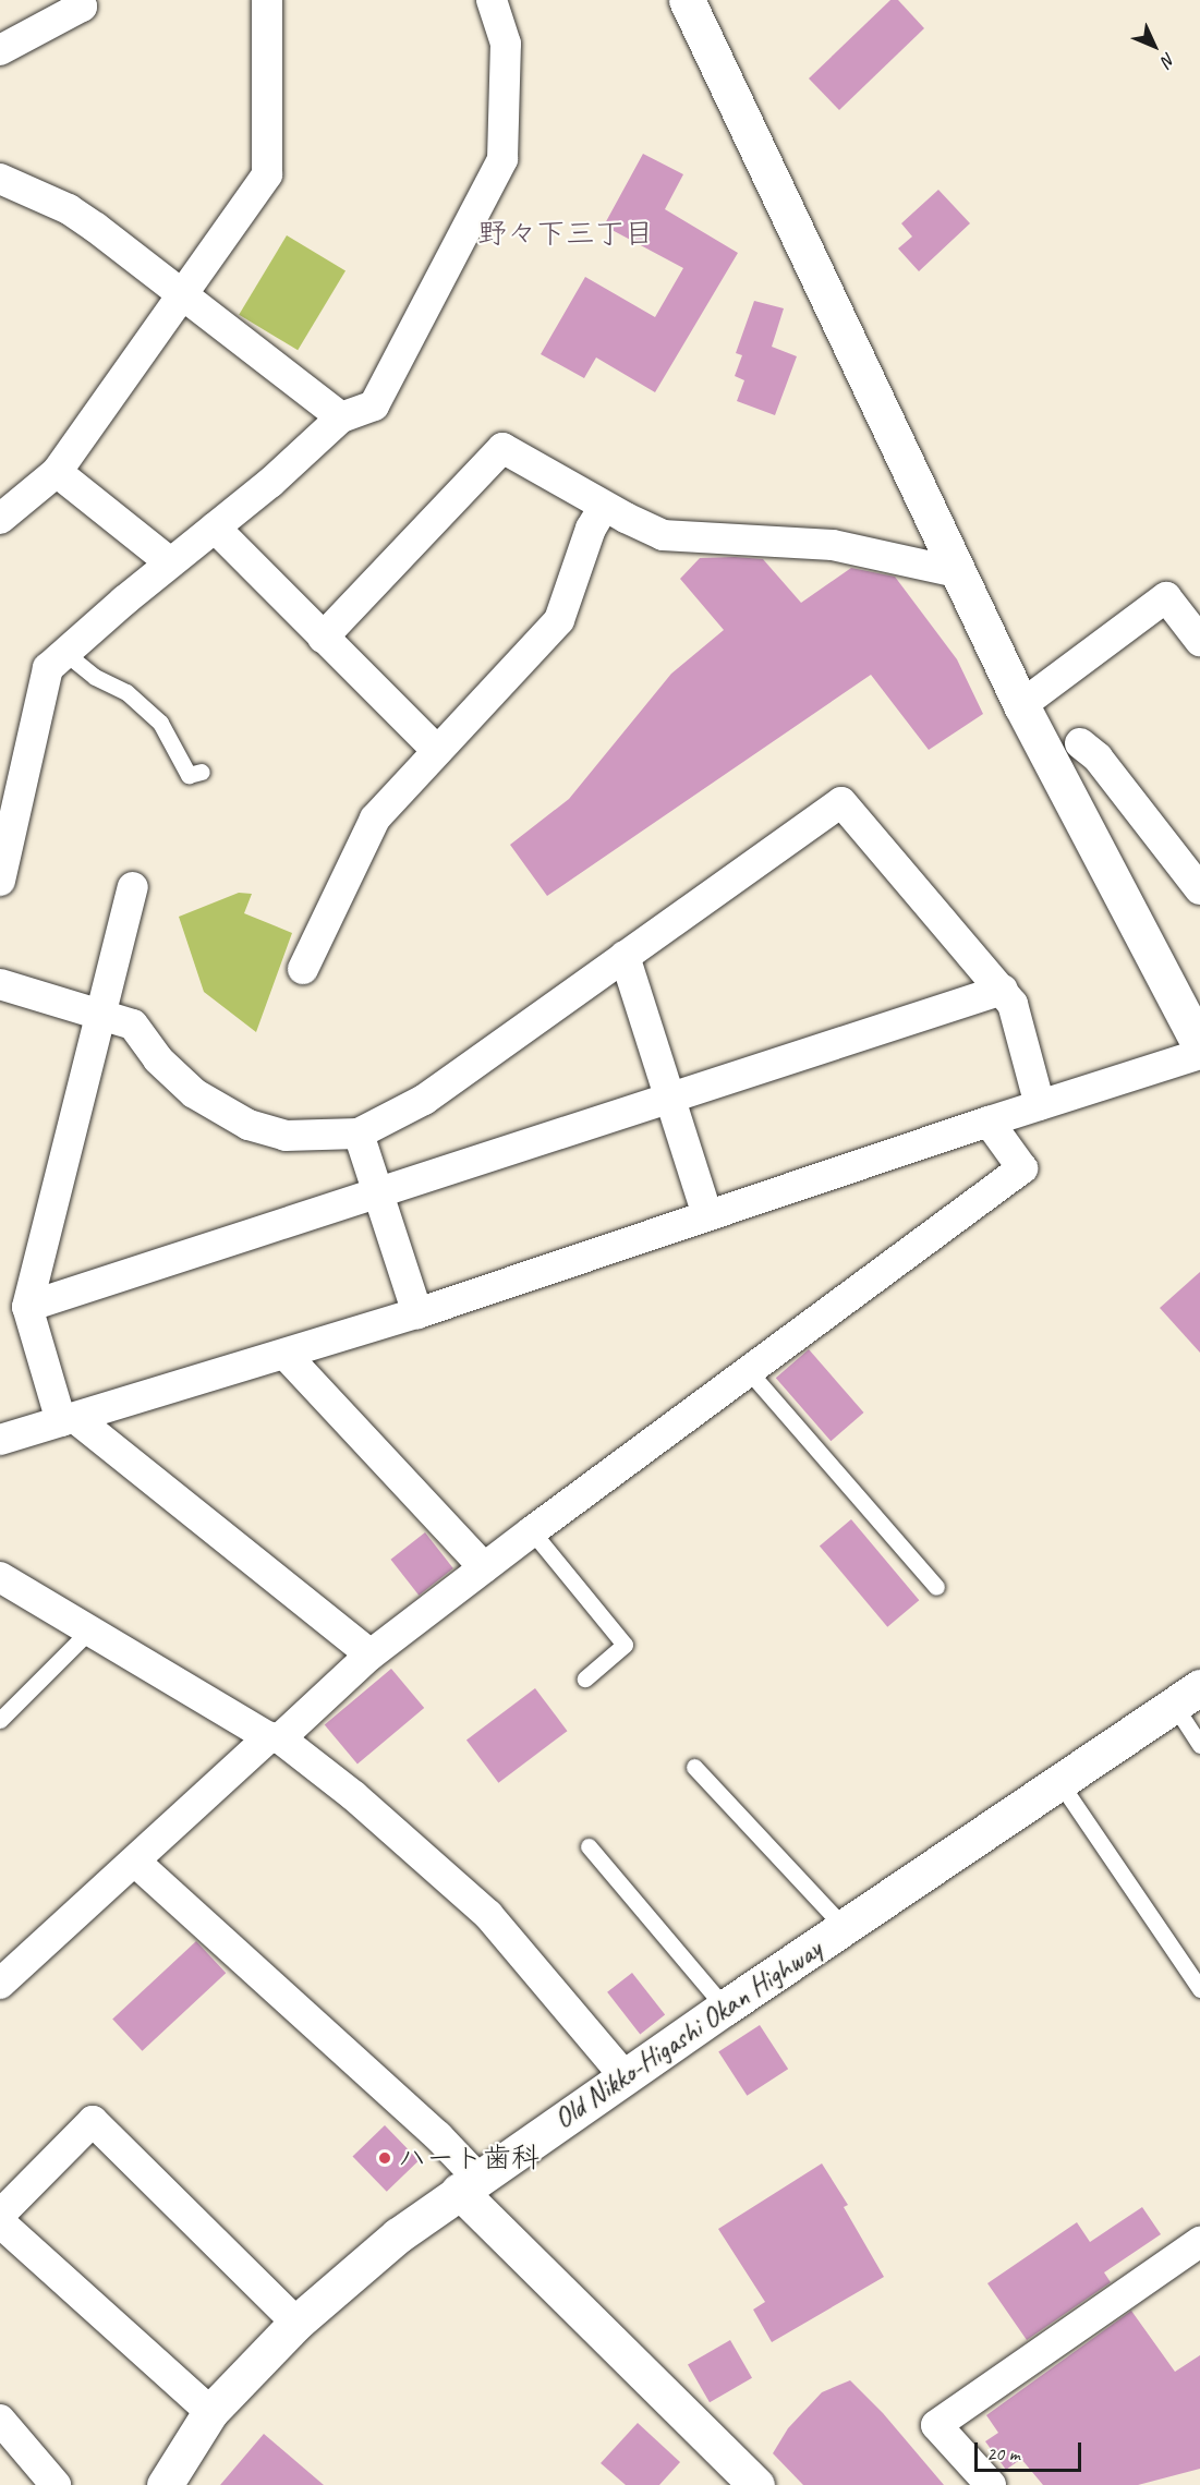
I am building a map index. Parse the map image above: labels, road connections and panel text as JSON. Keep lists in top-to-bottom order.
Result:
{
  "streets": {
    "street": ["Old Nikko-Higashi Okan Highway"]
  },
  "districts": ["野々下三丁目"],
  "places": ["ハート歯科"],
  "scale_bar": "20 m",
  "north": "bottom right"
}
